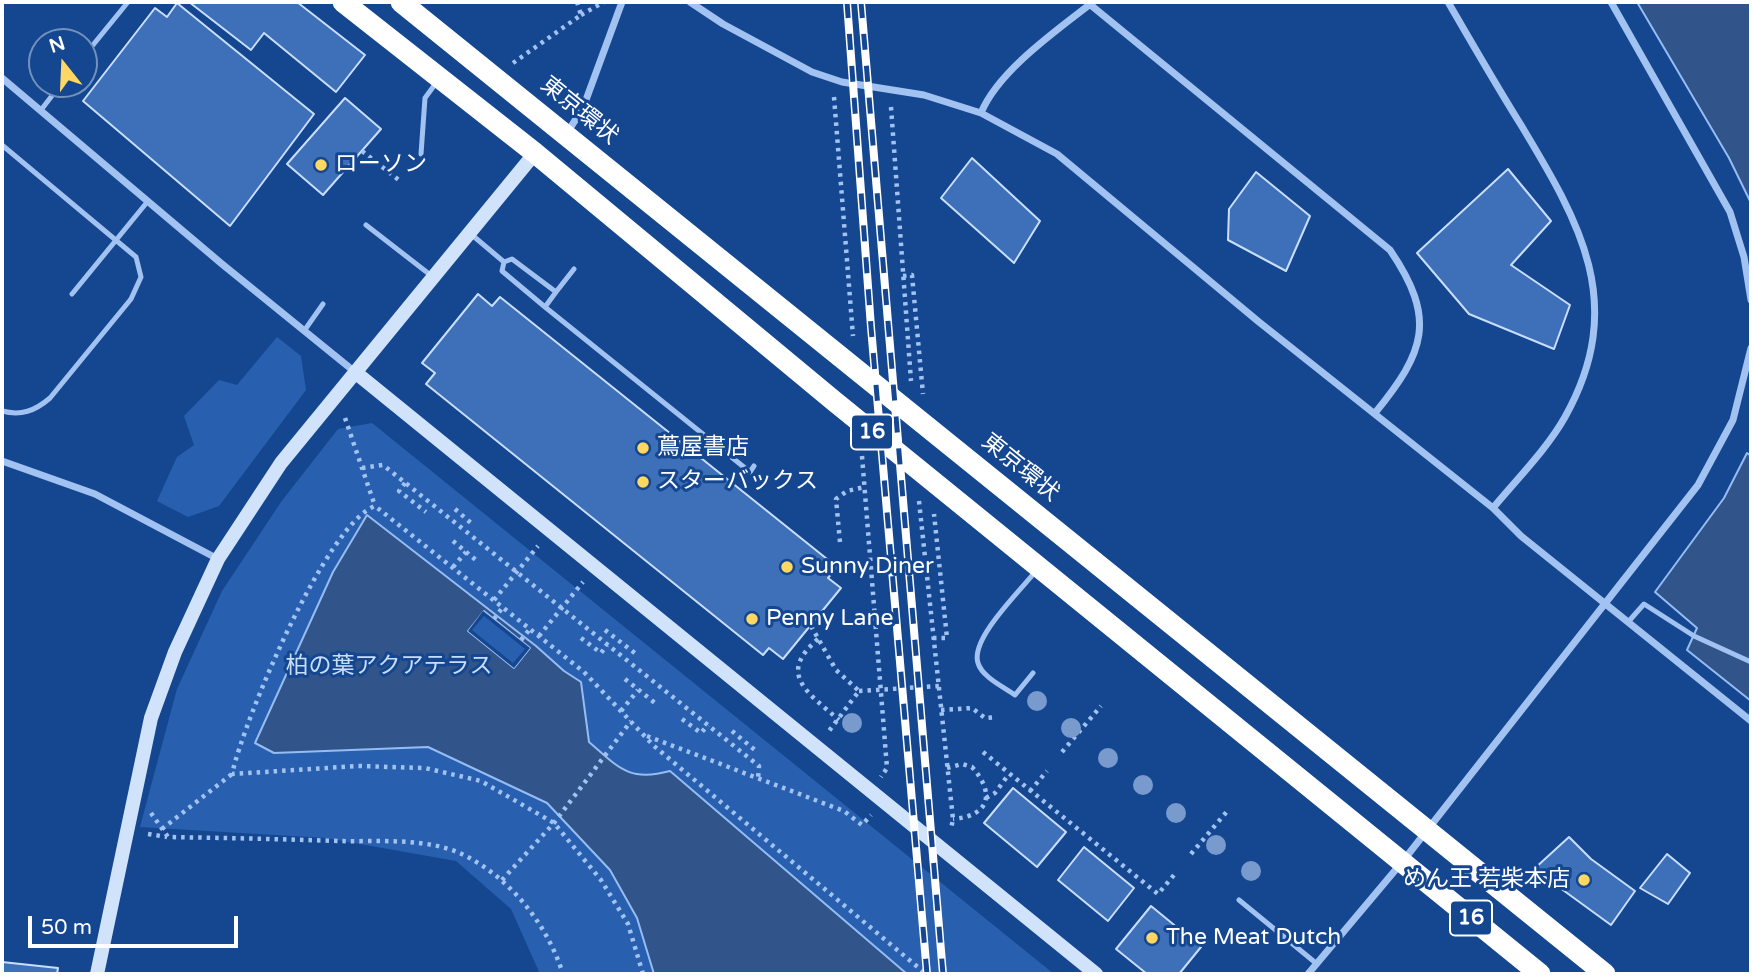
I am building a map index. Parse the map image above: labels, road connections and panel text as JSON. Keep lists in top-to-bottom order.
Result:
{
  "streets": {
    "highway": ["東京環状", "16"]
  },
  "parks": ["柏の葉アクアテラス"],
  "places": [
    "ローソン",
    "蔦屋書店",
    "スターバックス",
    "Sunny Diner",
    "Penny Lane",
    "めん王 若柴本店",
    "The Meat Dutch"
  ],
  "scale_bar": "50 m",
  "north": "top"
}
